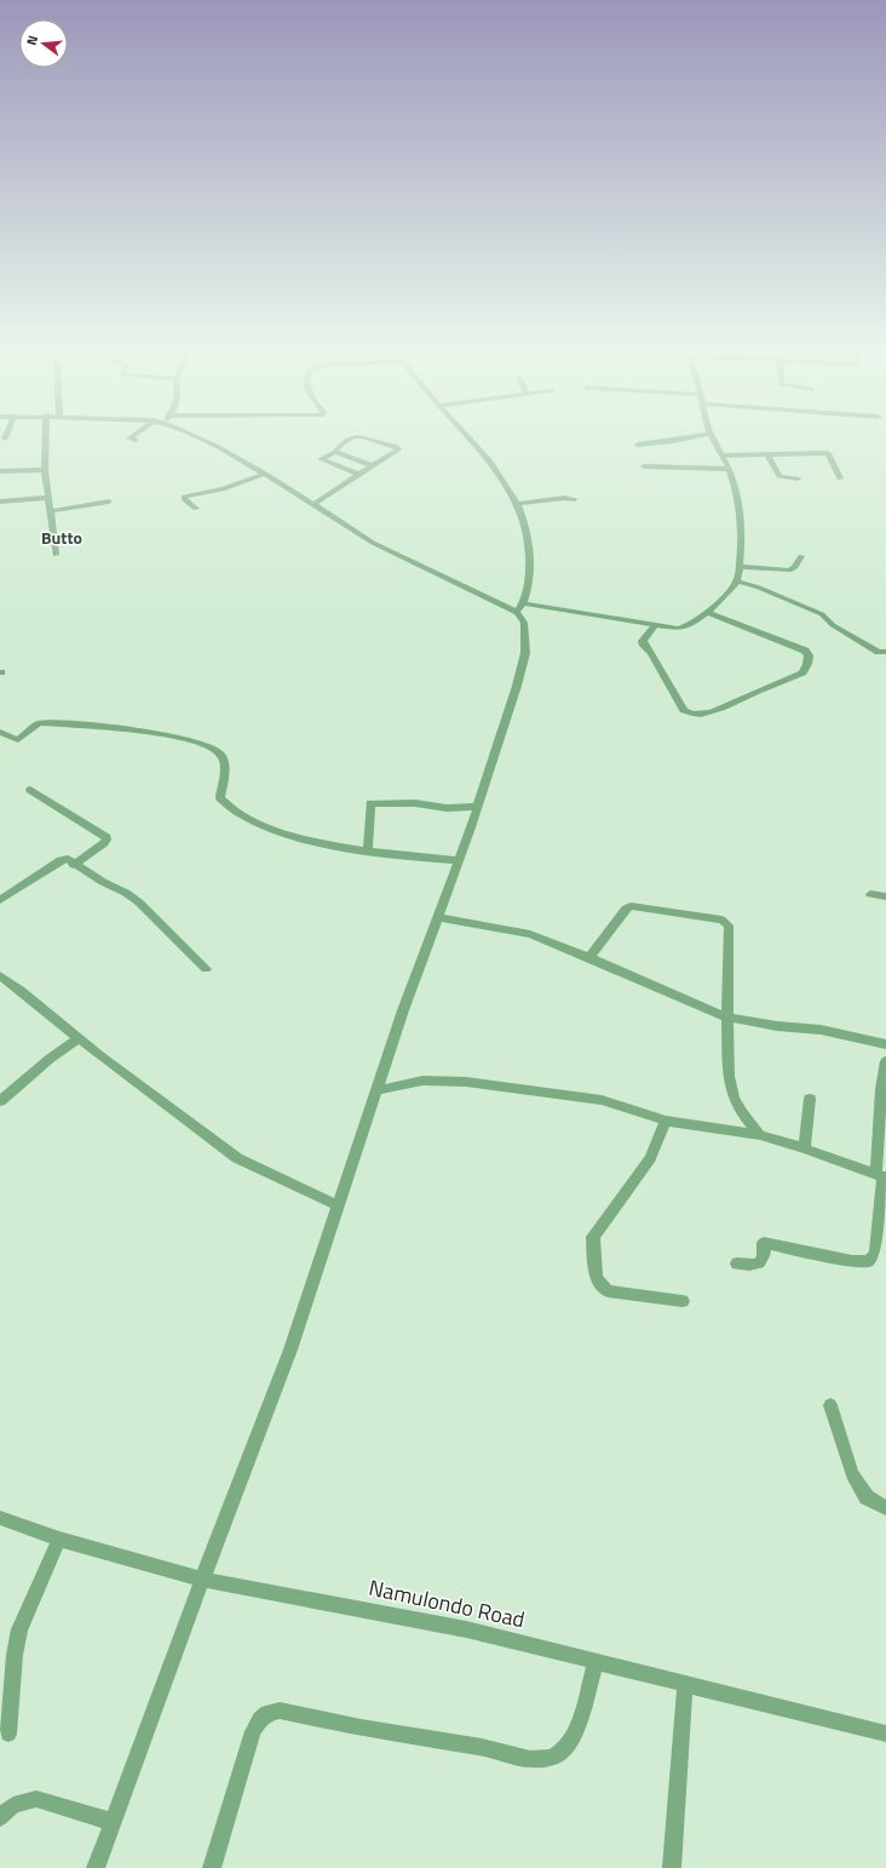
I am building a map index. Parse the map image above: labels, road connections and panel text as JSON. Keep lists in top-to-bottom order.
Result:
{
  "streets": {
    "street": ["Namulondo Road"]
  },
  "districts": ["Butto"],
  "north": "left"
}
